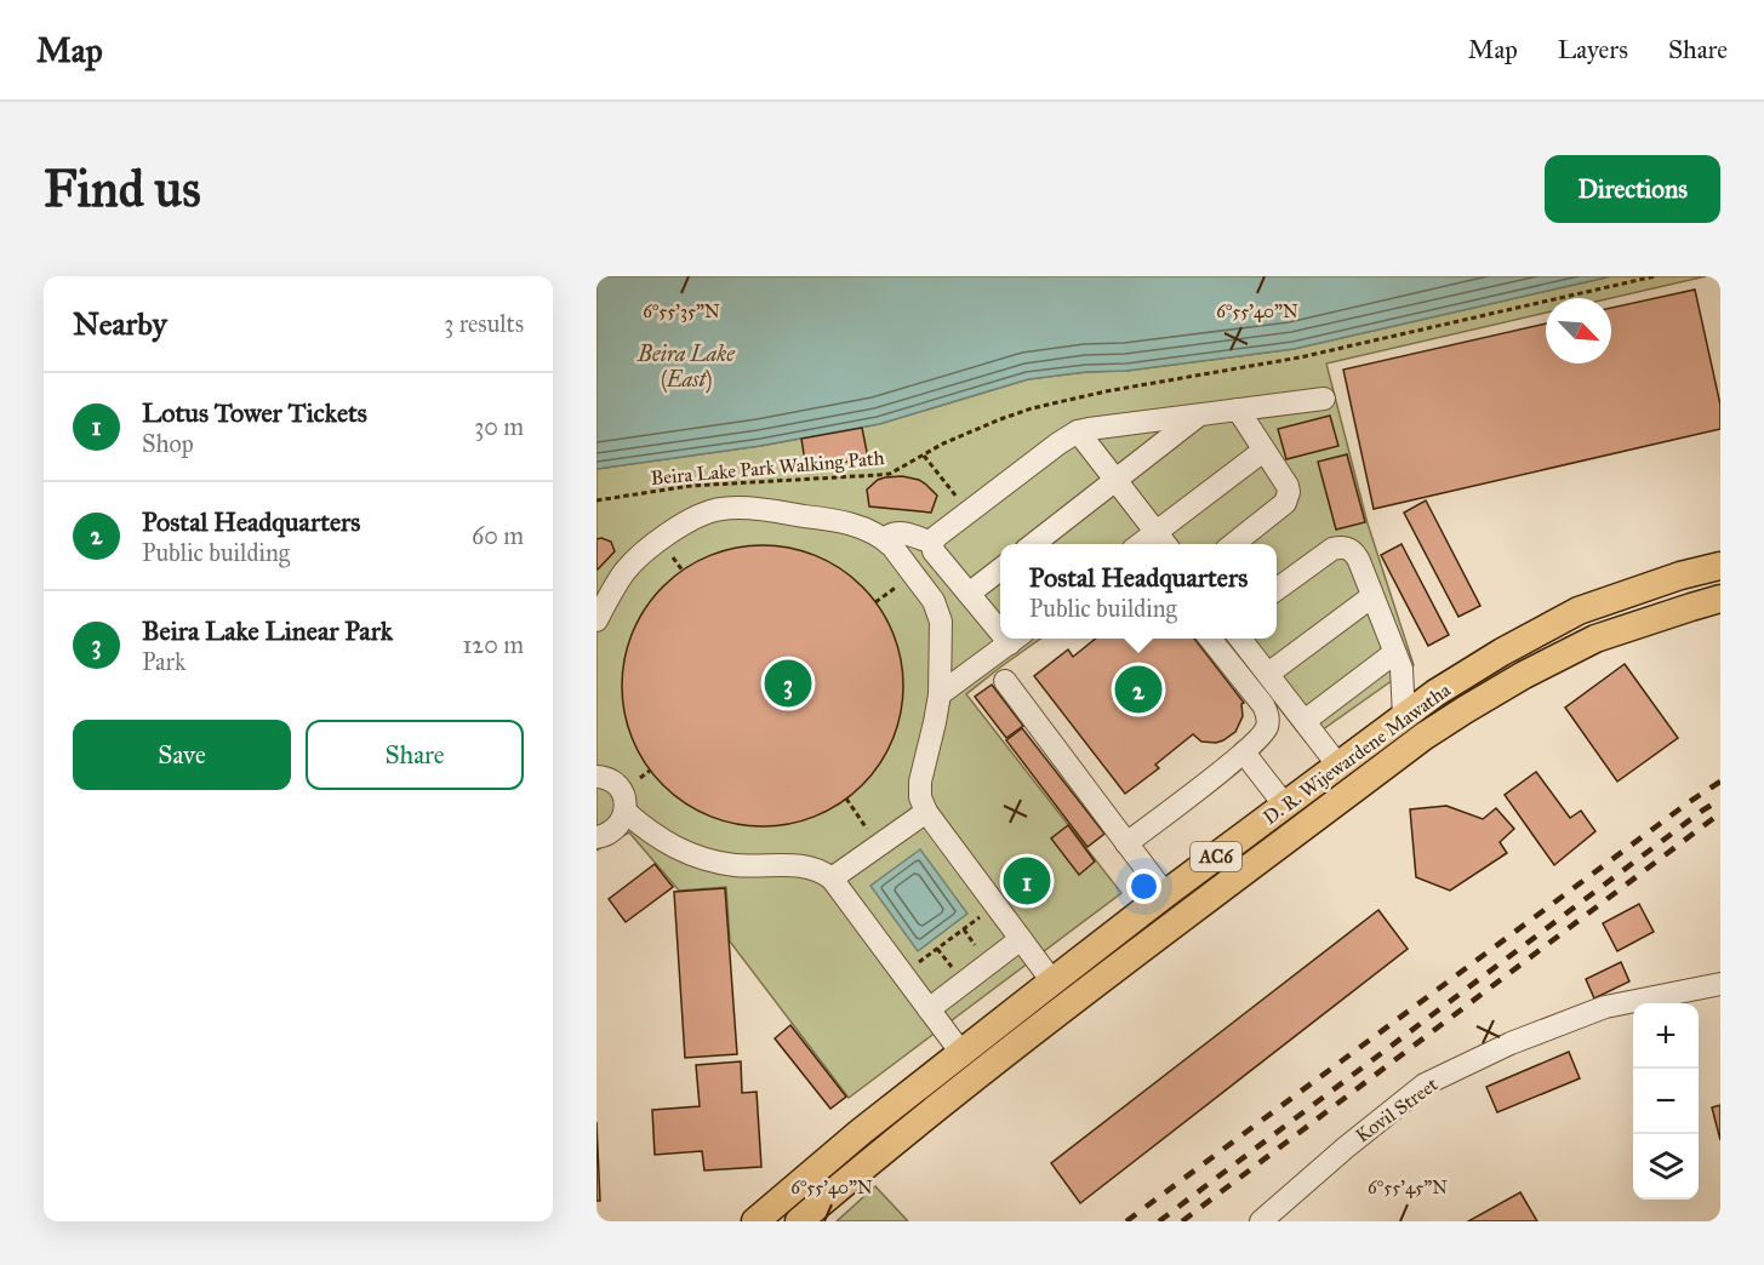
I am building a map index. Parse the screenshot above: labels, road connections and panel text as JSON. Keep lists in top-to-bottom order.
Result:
{
  "streets": {
    "main road": ["D. R. Wijewardene Mawatha", "AC6"],
    "lane": ["Kovil Street"],
    "path": ["Beira Lake Park Walking Path"]
  },
  "water": ["Beira Lake (East)"],
  "north": "bottom right",
  "page": {
    "header": "Map",
    "nav": ["Map", "Layers", "Share"],
    "buttons": [
      "Directions",
      ["Save", "Share"]
    ],
    "title": "Find us",
    "heading": ["Nearby", "3 results"],
    "list": [
      {
        "mark": "1",
        "name": "Lotus Tower Tickets",
        "note": "Shop",
        "value": "30 m"
      },
      {
        "mark": "2",
        "name": "Postal Headquarters",
        "note": "Public building",
        "value": "60 m"
      },
      {
        "mark": "3",
        "name": "Beira Lake Linear Park",
        "note": "Park",
        "value": "120 m"
      }
    ],
    "popup": ["Postal Headquarters", "Public building"],
    "pins": ["3", "2", "1"],
    "map_buttons": ["+", "−"]
  },
  "coordinates": ["6°55'35\"N", "6°55'40\"N", "6°55'45\"N"]
}
